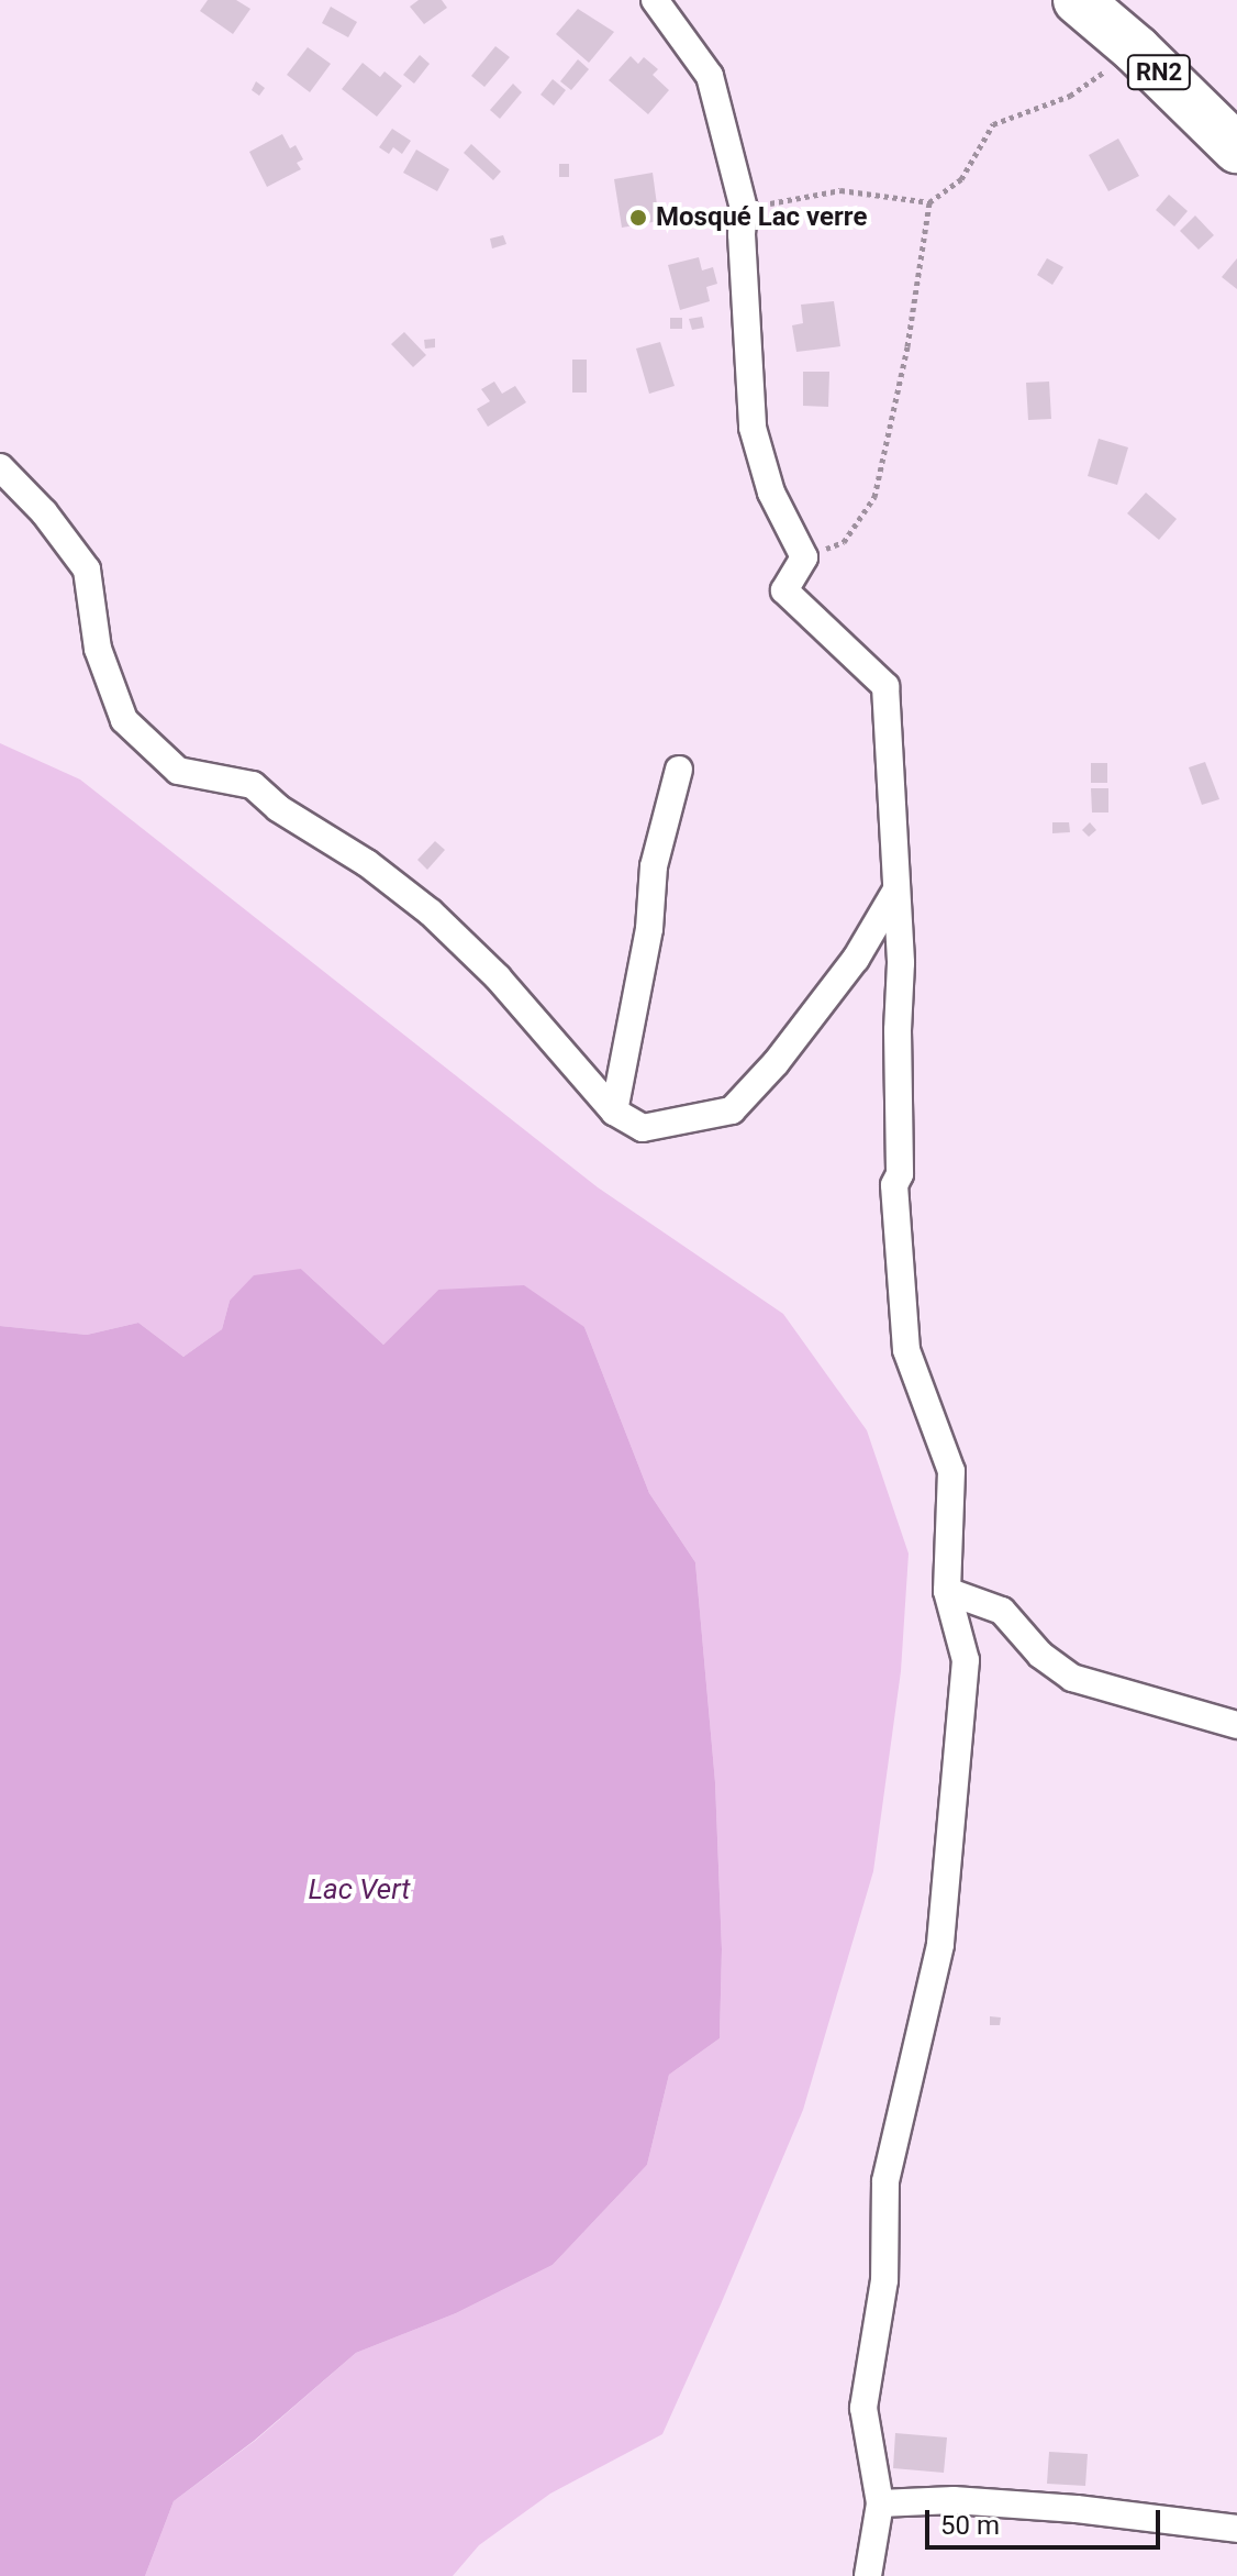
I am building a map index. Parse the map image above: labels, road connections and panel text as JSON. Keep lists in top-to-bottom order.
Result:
{
  "streets": {
    "highway": ["RN2"]
  },
  "water": ["Lac Vert"],
  "places": ["Mosqué Lac verre"],
  "scale_bar": "50 m"
}
